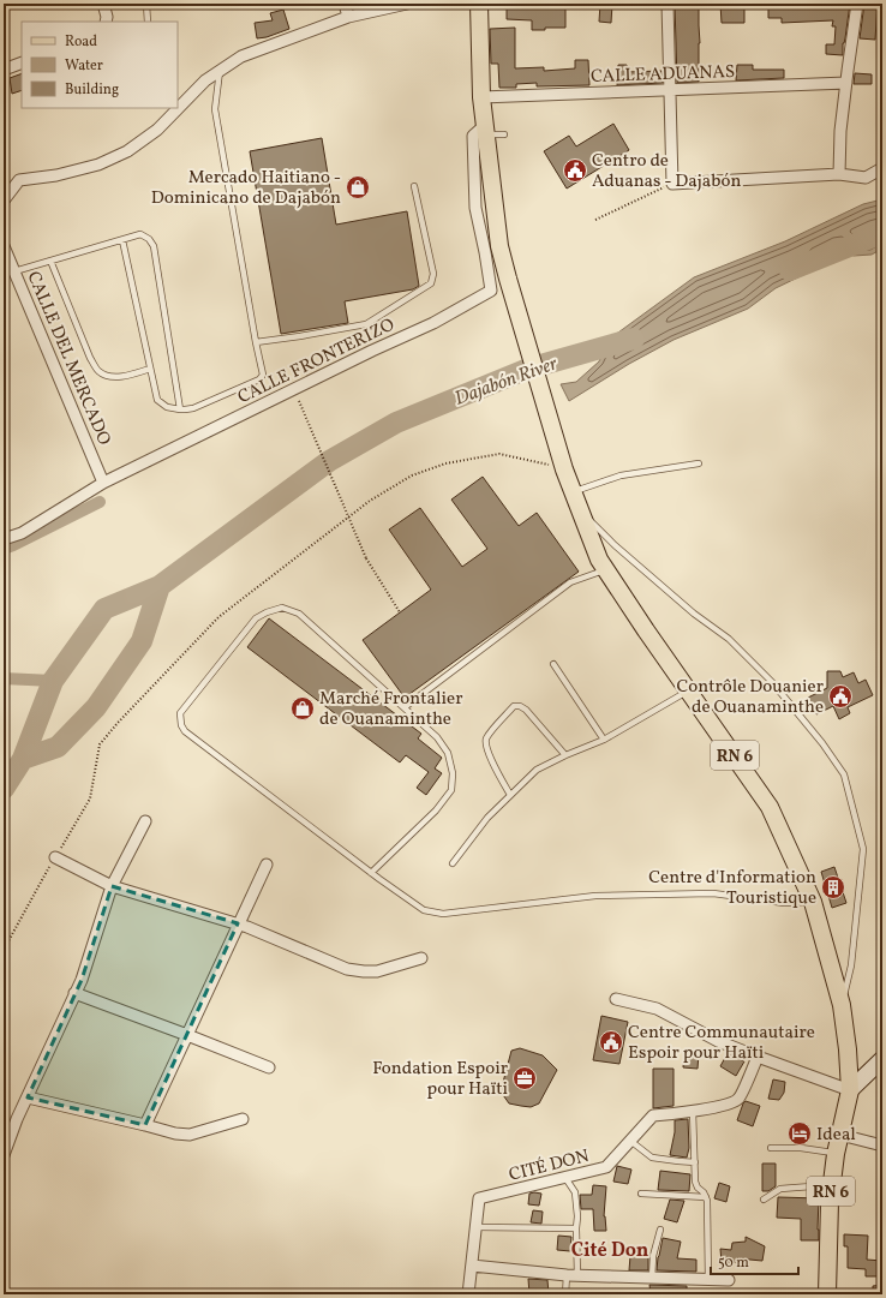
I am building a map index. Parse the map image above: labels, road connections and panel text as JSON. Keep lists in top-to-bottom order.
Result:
{
  "streets": {
    "main road": ["RN 6"],
    "street": [
      "CALLE ADUANAS",
      "CALLE DEL MERCADO",
      "CALLE FRONTERIZO",
      "CITÉ DON"
    ]
  },
  "crossings": [
    ["CALLE DEL MERCADO", "CALLE FRONTERIZO"],
    ["CALLE FRONTERIZO", "RN 6"]
  ],
  "districts": ["Cité Don"],
  "water": ["Dajabón River"],
  "places": {
    "public building": ["Centro de Aduanas - Dajabón", "Contrôle Douanier de Ouanaminthe", "Centre Communautaire Espoir pour Haïti"],
    "shop": ["Mercado Haitiano - Dominicano de Dajabón", "Marché Frontalier de Ouanaminthe"],
    "building": ["Centre d'Information Touristique"],
    "office": ["Fondation Espoir pour Haïti"],
    "hotel": ["Ideal"]
  },
  "legend": ["Road", "Water", "Building"],
  "scale_bar": "50 m"
}
